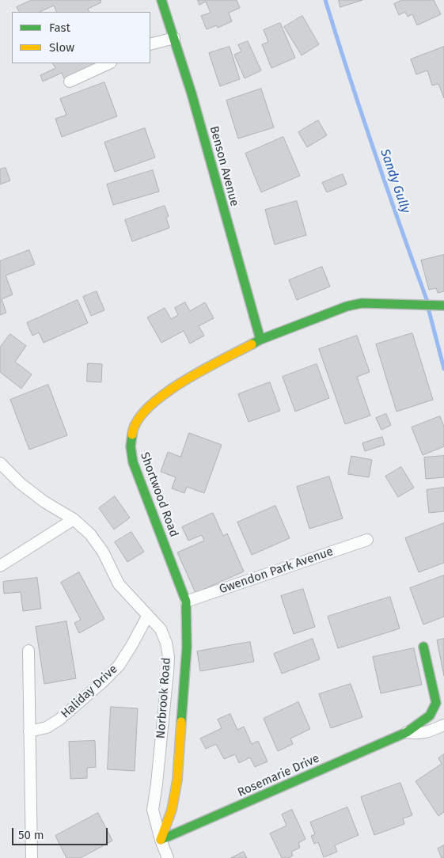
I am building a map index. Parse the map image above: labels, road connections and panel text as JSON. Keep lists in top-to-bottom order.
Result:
{
  "streets": {
    "street": [
      "Benson Avenue",
      "Shortwood Road",
      "Gwendon Park Avenue",
      "Haliday Drive",
      "Norbrook Road",
      "Rosemarie Drive"
    ]
  },
  "crossings": [
    ["Benson Avenue", "Shortwood Road"],
    ["Shortwood Road", "Gwendon Park Avenue"],
    ["Shortwood Road", "Norbrook Road"],
    ["Shortwood Road", "Rosemarie Drive"],
    ["Haliday Drive", "Norbrook Road"],
    ["Norbrook Road", "Rosemarie Drive"]
  ],
  "water": ["Sandy Gully"],
  "legend": ["Fast", "Slow"],
  "scale_bar": "50 m"
}
